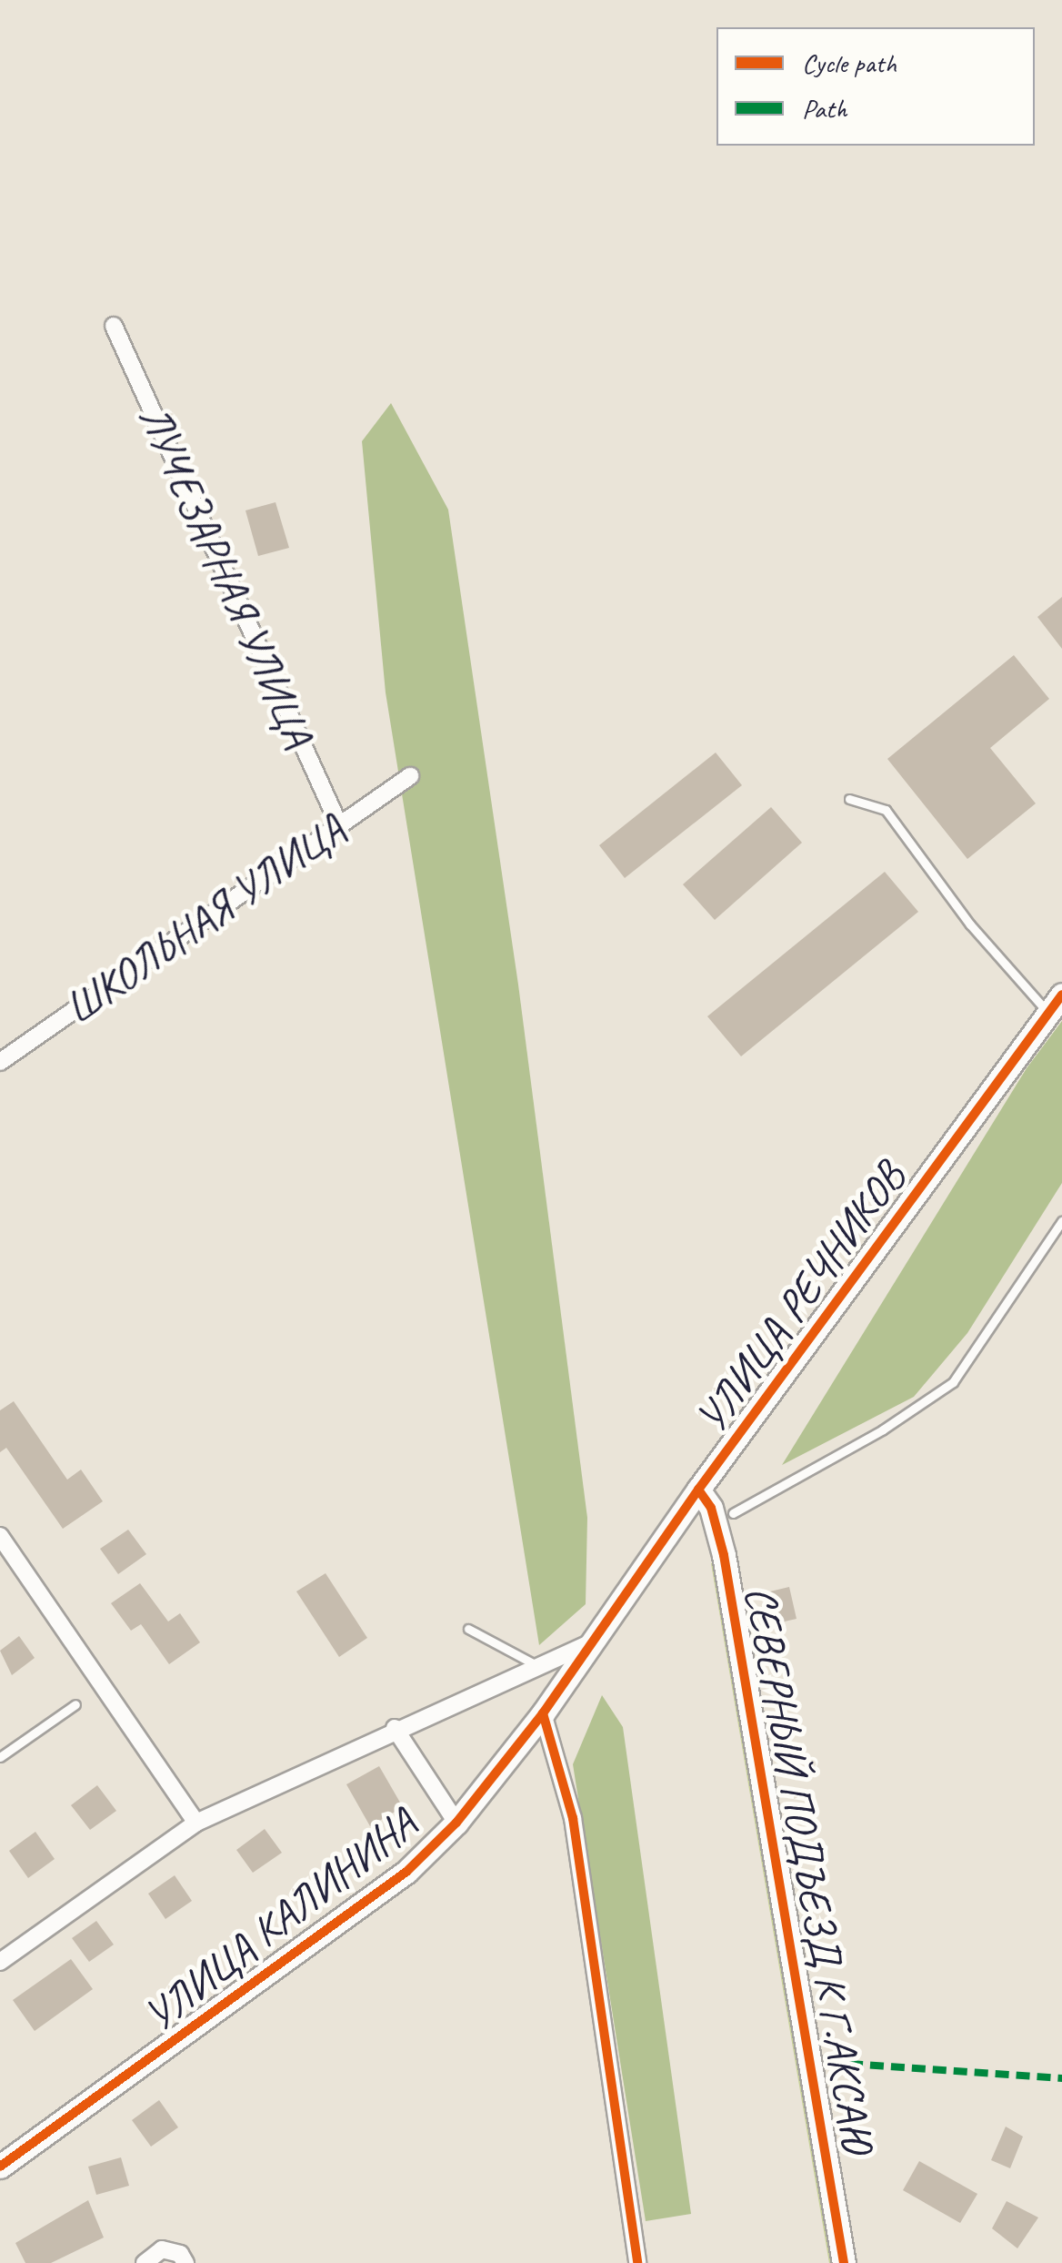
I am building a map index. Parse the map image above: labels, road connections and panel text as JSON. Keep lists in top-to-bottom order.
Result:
{
  "streets": {
    "street": [
      "ЛУЧЕЗАРНАЯ УЛИЦА",
      "ШКОЛЬНАЯ УЛИЦА",
      "УЛИЦА РЕЧНИКОВ",
      "СЕВЕРНЫЙ ПОДЪЕЗД К Г.АКСАЮ",
      "УЛИЦА КАЛИНИНА"
    ]
  },
  "crossings": [
    ["ЛУЧЕЗАРНАЯ УЛИЦА", "ШКОЛЬНАЯ УЛИЦА"],
    ["УЛИЦА РЕЧНИКОВ", "СЕВЕРНЫЙ ПОДЪЕЗД К Г.АКСАЮ"],
    ["УЛИЦА РЕЧНИКОВ", "УЛИЦА КАЛИНИНА"]
  ],
  "legend": ["Cycle path", "Path"]
}
